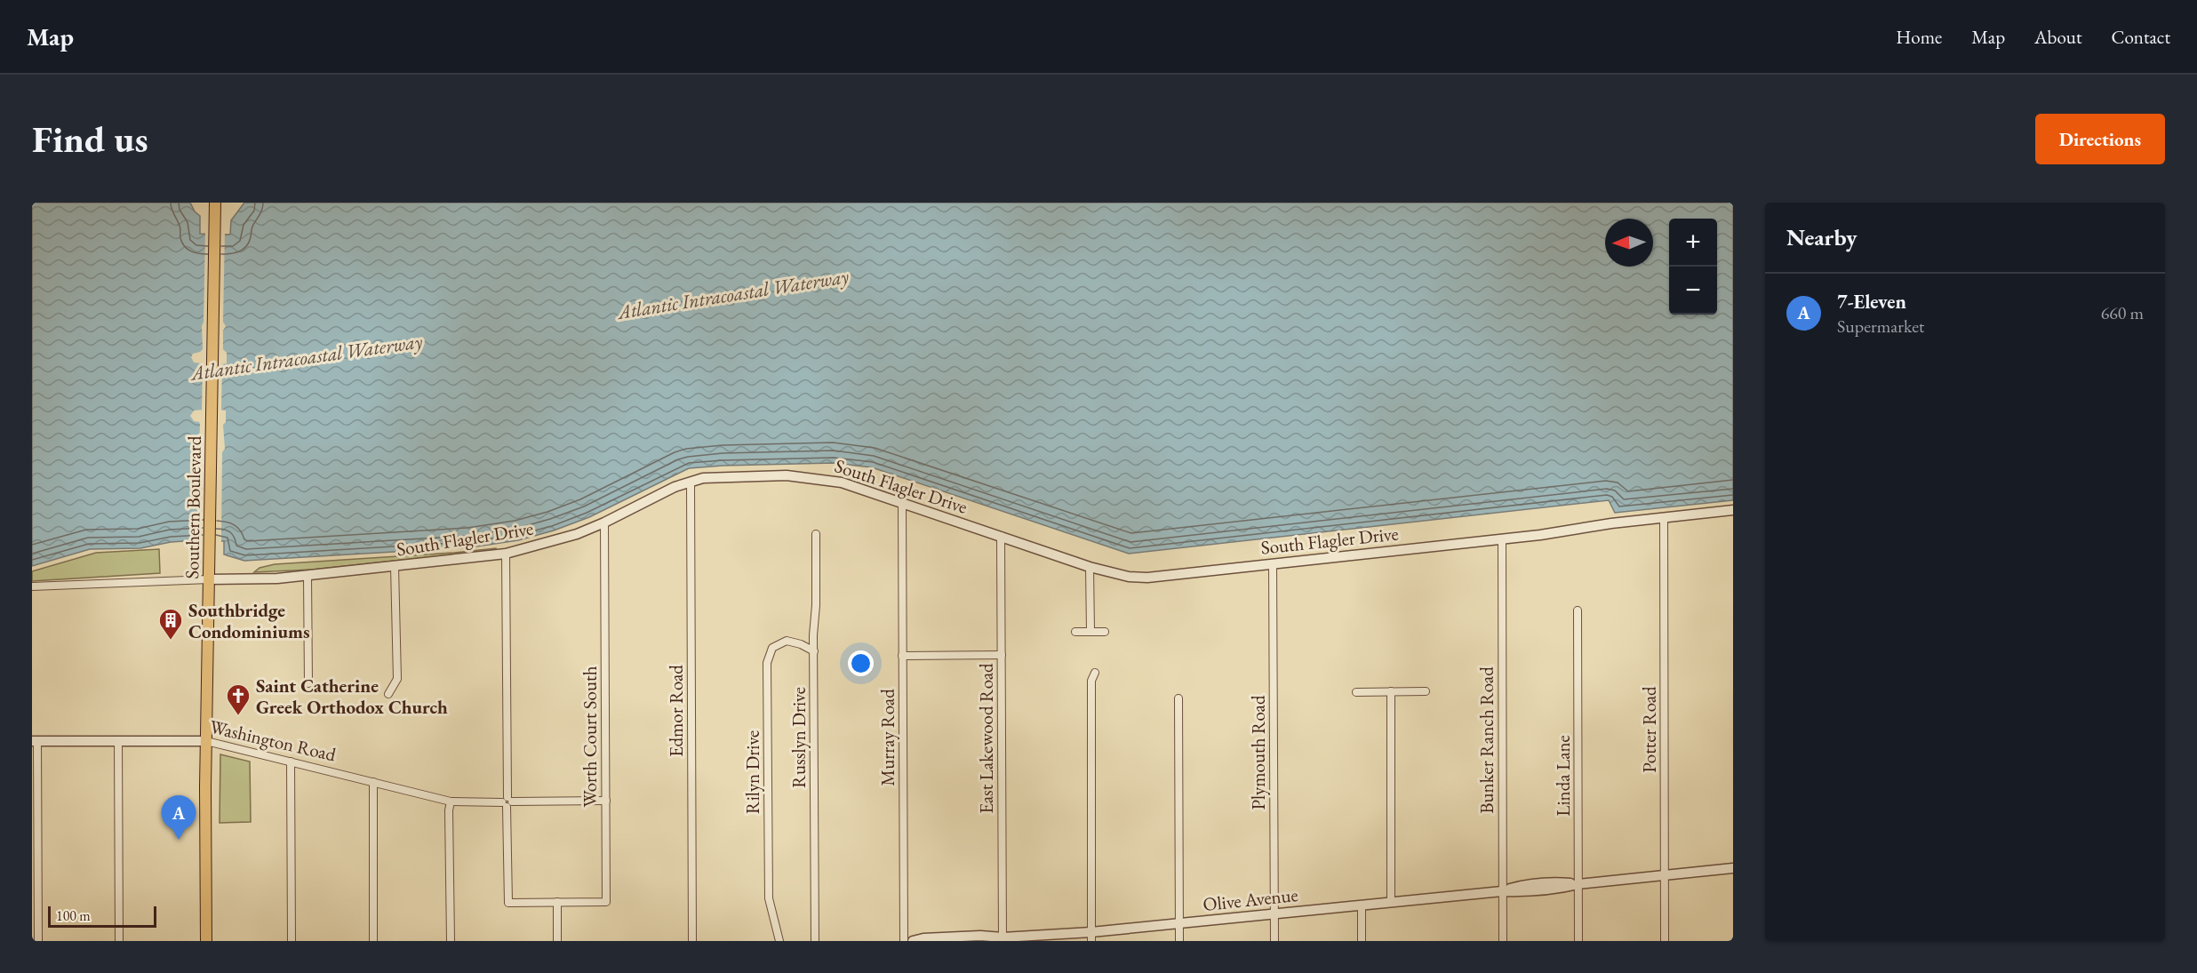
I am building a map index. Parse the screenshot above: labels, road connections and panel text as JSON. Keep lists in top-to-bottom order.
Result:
{
  "streets": {
    "main road": ["Southern Boulevard"],
    "street": [
      "South Flagler Drive",
      "Edmor Road",
      "Potter Road",
      "Worth Court South",
      "Russlyn Drive",
      "Murray Road",
      "East Lakewood Road",
      "Washington Road",
      "Bunker Ranch Road",
      "Plymouth Road",
      "Rilyn Drive",
      "Linda Lane",
      "Olive Avenue"
    ]
  },
  "crossings": [
    ["South Flagler Drive", "Southern Boulevard"],
    ["South Flagler Drive", "Edmor Road"],
    ["South Flagler Drive", "Potter Road"],
    ["South Flagler Drive", "Worth Court South"],
    ["South Flagler Drive", "Murray Road"],
    ["South Flagler Drive", "East Lakewood Road"],
    ["South Flagler Drive", "Bunker Ranch Road"],
    ["South Flagler Drive", "Plymouth Road"],
    ["Southern Boulevard", "Washington Road"],
    ["Potter Road", "Olive Avenue"],
    ["Worth Court South", "Washington Road"],
    ["Russlyn Drive", "Rilyn Drive"],
    ["East Lakewood Road", "Olive Avenue"],
    ["Bunker Ranch Road", "Olive Avenue"],
    ["Plymouth Road", "Olive Avenue"],
    ["Linda Lane", "Olive Avenue"]
  ],
  "water": ["Atlantic Intracoastal Waterway"],
  "places": {
    "building": ["Southbridge Condominiums"],
    "church": ["Saint Catherine Greek Orthodox Church"]
  },
  "scale_bar": "100 m",
  "north": "left",
  "page": {
    "header": "Map",
    "nav": [
      "Home",
      "Map",
      "About",
      "Contact"
    ],
    "buttons": "Directions",
    "title": "Find us",
    "heading": "Nearby",
    "map_buttons": ["+", "−"],
    "list": [
      {
        "mark": "A",
        "name": "7-Eleven",
        "note": "Supermarket",
        "value": "660 m"
      }
    ],
    "pins": "A",
    "scale": "100 m"
  }
}
